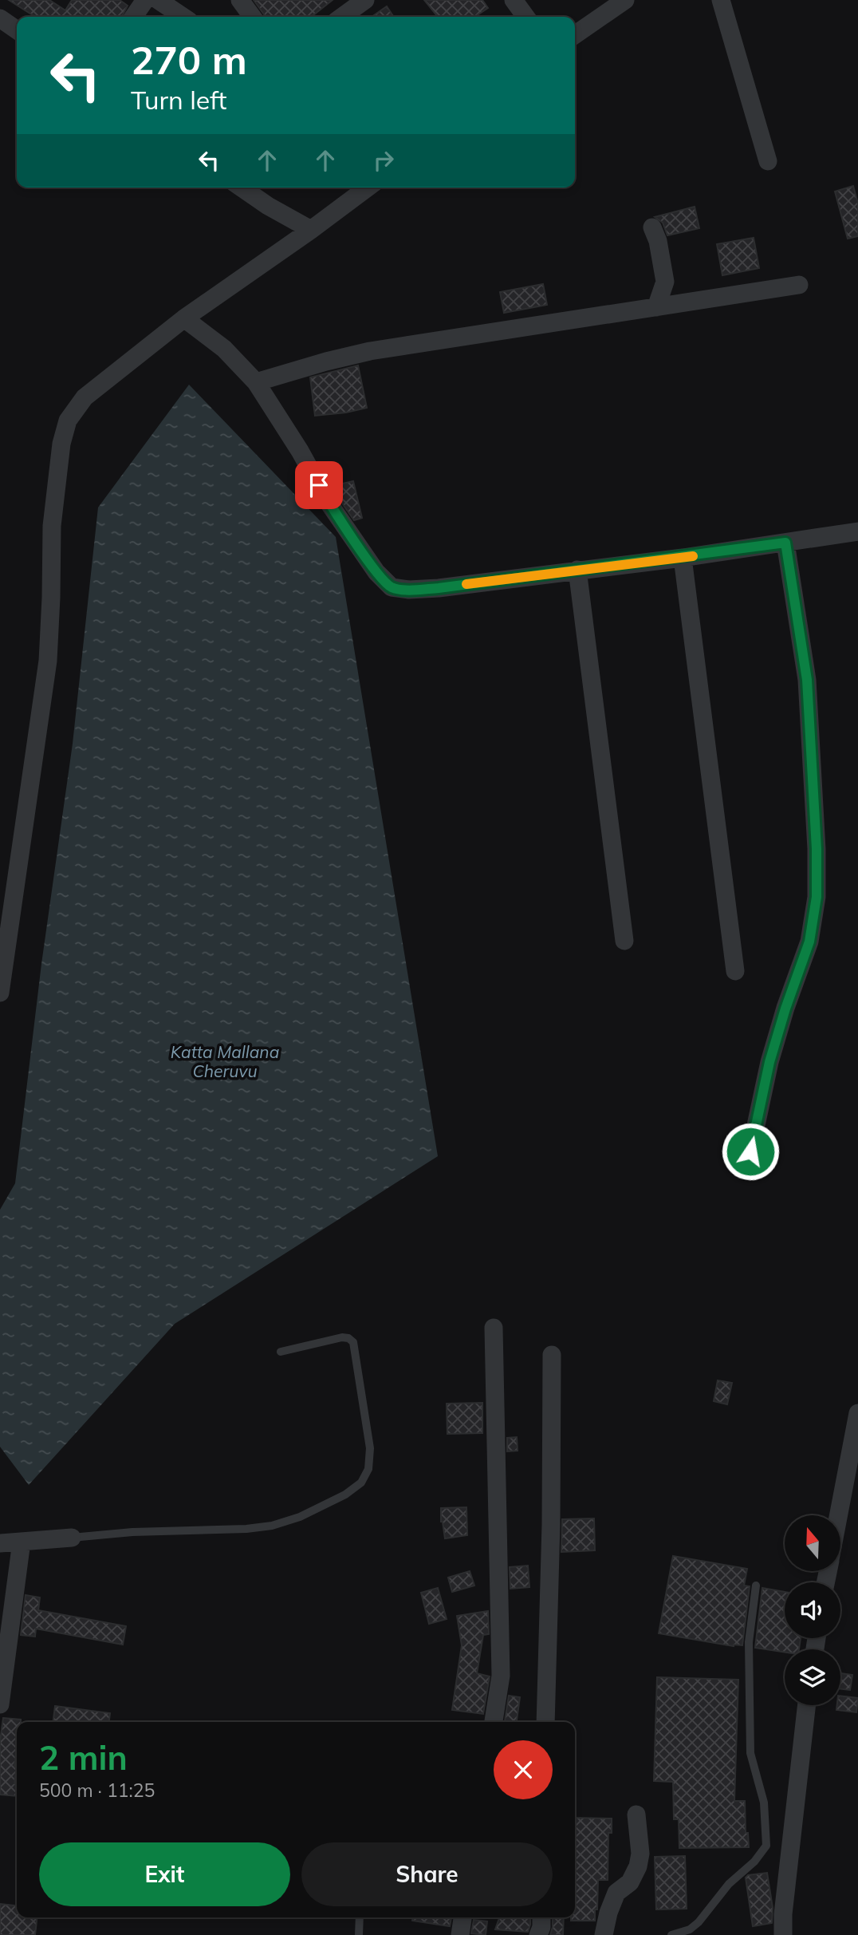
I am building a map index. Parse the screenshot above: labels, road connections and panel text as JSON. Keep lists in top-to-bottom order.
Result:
{
  "water": ["Katta Mallana Cheruvu"],
  "north": "top",
  "page": {
    "turn": ["270 m", "Turn left"],
    "heading": ["2 min", "500 m · 11:25"],
    "buttons": ["Exit", "Share"]
  }
}
